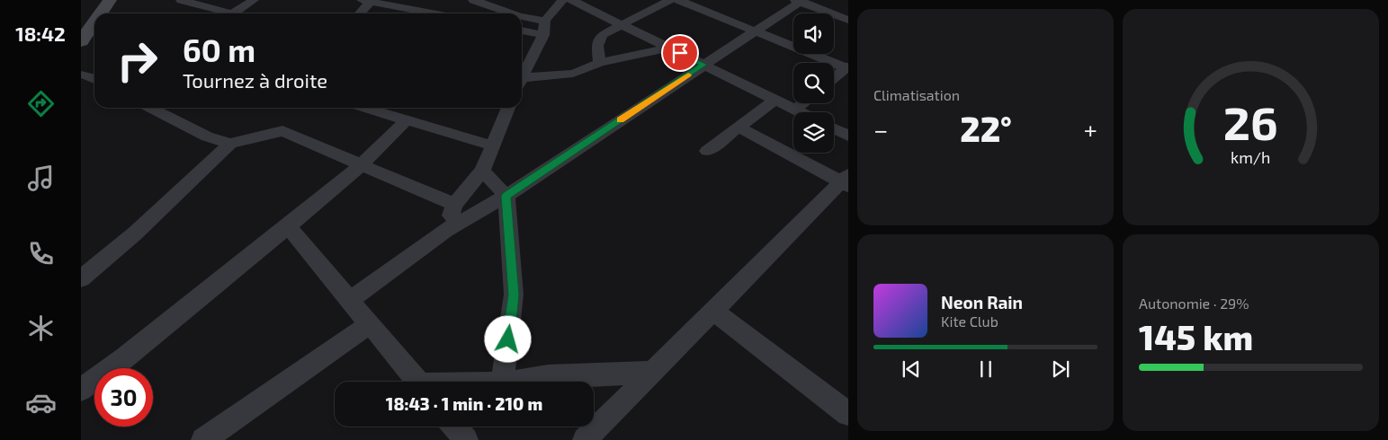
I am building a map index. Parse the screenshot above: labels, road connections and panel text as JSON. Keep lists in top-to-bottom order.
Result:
{
  "page": {
    "tabs": "18:42",
    "tile": [
      "Climatisation",
      ["Autonomie · 29%", "145 km"]
    ],
    "turn": ["60 m", "Tournez à droite"],
    "heat": ["−", "22°", "+"],
    "song": ["Neon Rain", "Kite Club"],
    "limit": "30",
    "trip": "18:43 · 1 min · 210 m",
    "gauge": ["26", "km/h"]
  }
}
